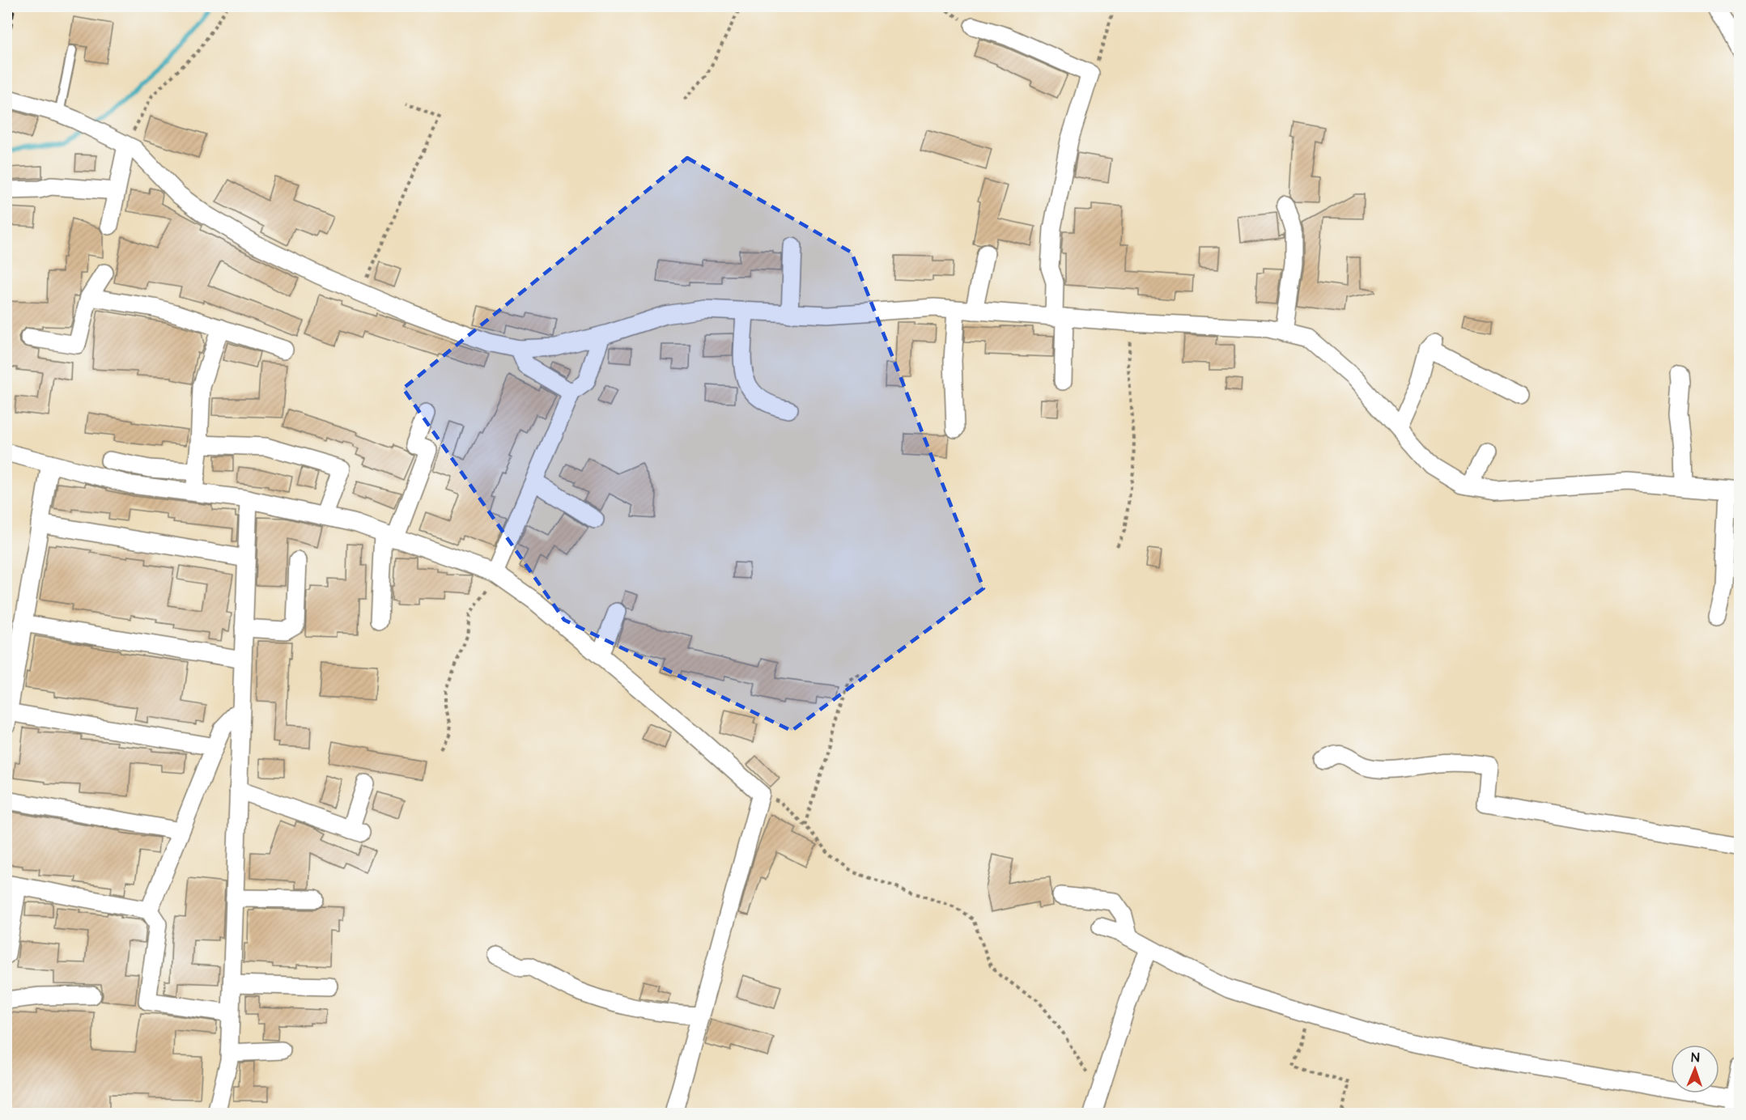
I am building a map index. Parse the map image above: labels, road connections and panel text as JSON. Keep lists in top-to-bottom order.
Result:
{
  "north": "top"
}
